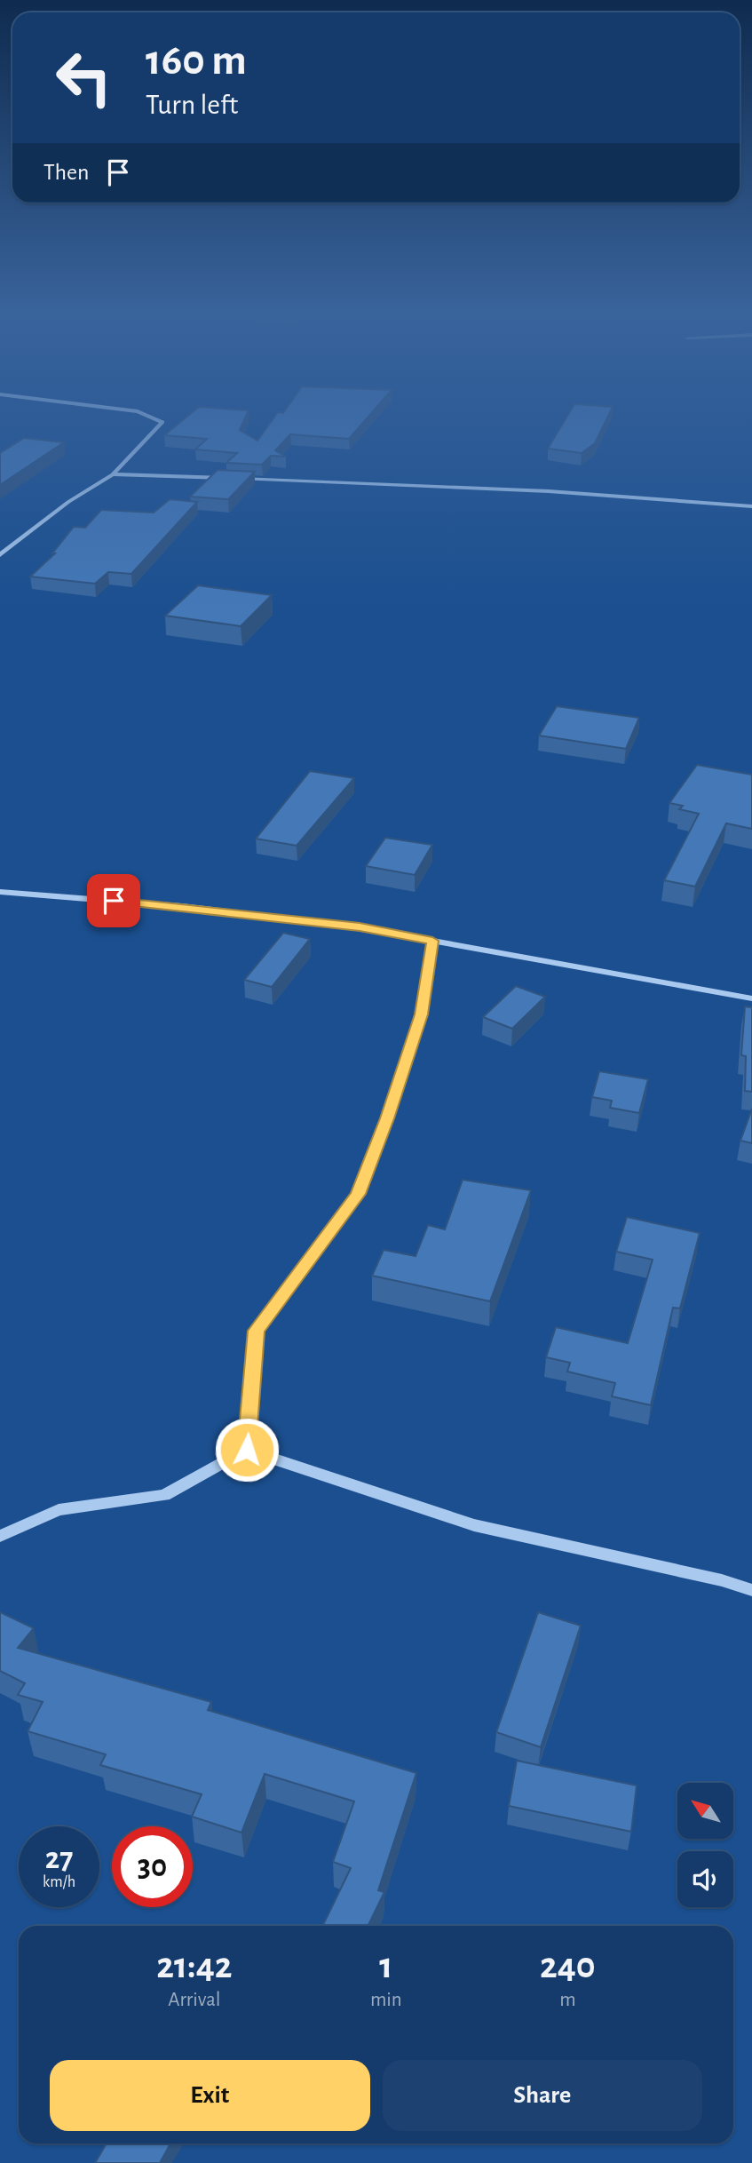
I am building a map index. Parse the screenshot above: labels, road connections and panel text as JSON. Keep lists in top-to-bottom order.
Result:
{
  "north": "top left",
  "page": {
    "turn": ["160 m", "Turn left"],
    "then": "Then",
    "speed": "27 km/h",
    "limit": "30",
    "eta": [
      "21:42",
      "Arrival",
      "1",
      "min",
      "240",
      "m"
    ],
    "buttons": ["Exit", "Share"]
  }
}
